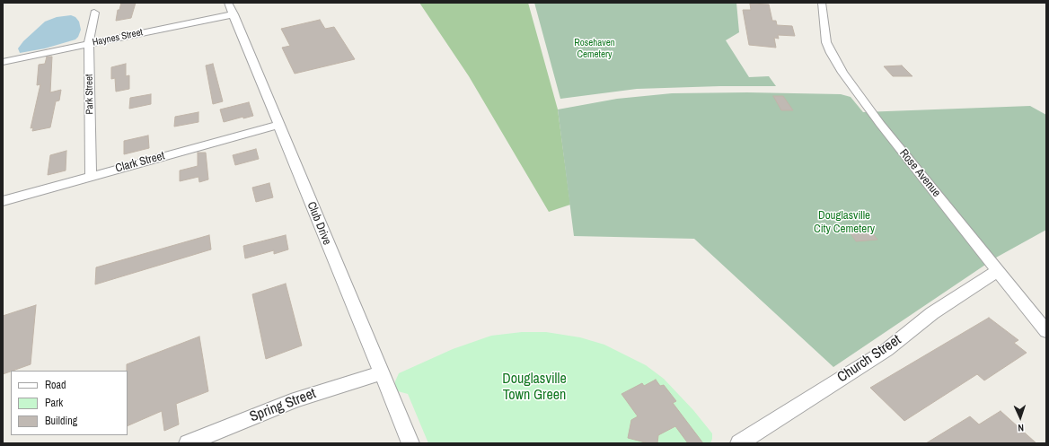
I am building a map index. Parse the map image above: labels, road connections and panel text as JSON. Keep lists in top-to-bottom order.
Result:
{
  "streets": {
    "street": [
      "Haynes Street",
      "Park Street",
      "Clark Street",
      "Rose Avenue",
      "Club Drive",
      "Church Street",
      "Spring Street"
    ]
  },
  "crossings": [
    ["Haynes Street", "Park Street"],
    ["Haynes Street", "Club Drive"],
    ["Park Street", "Clark Street"],
    ["Clark Street", "Club Drive"],
    ["Rose Avenue", "Church Street"],
    ["Club Drive", "Spring Street"]
  ],
  "parks": ["Rosehaven Cemetery", "Douglasville City Cemetery", "Douglasville Town Green"],
  "legend": ["Road", "Park", "Building"],
  "north": "bottom"
}
